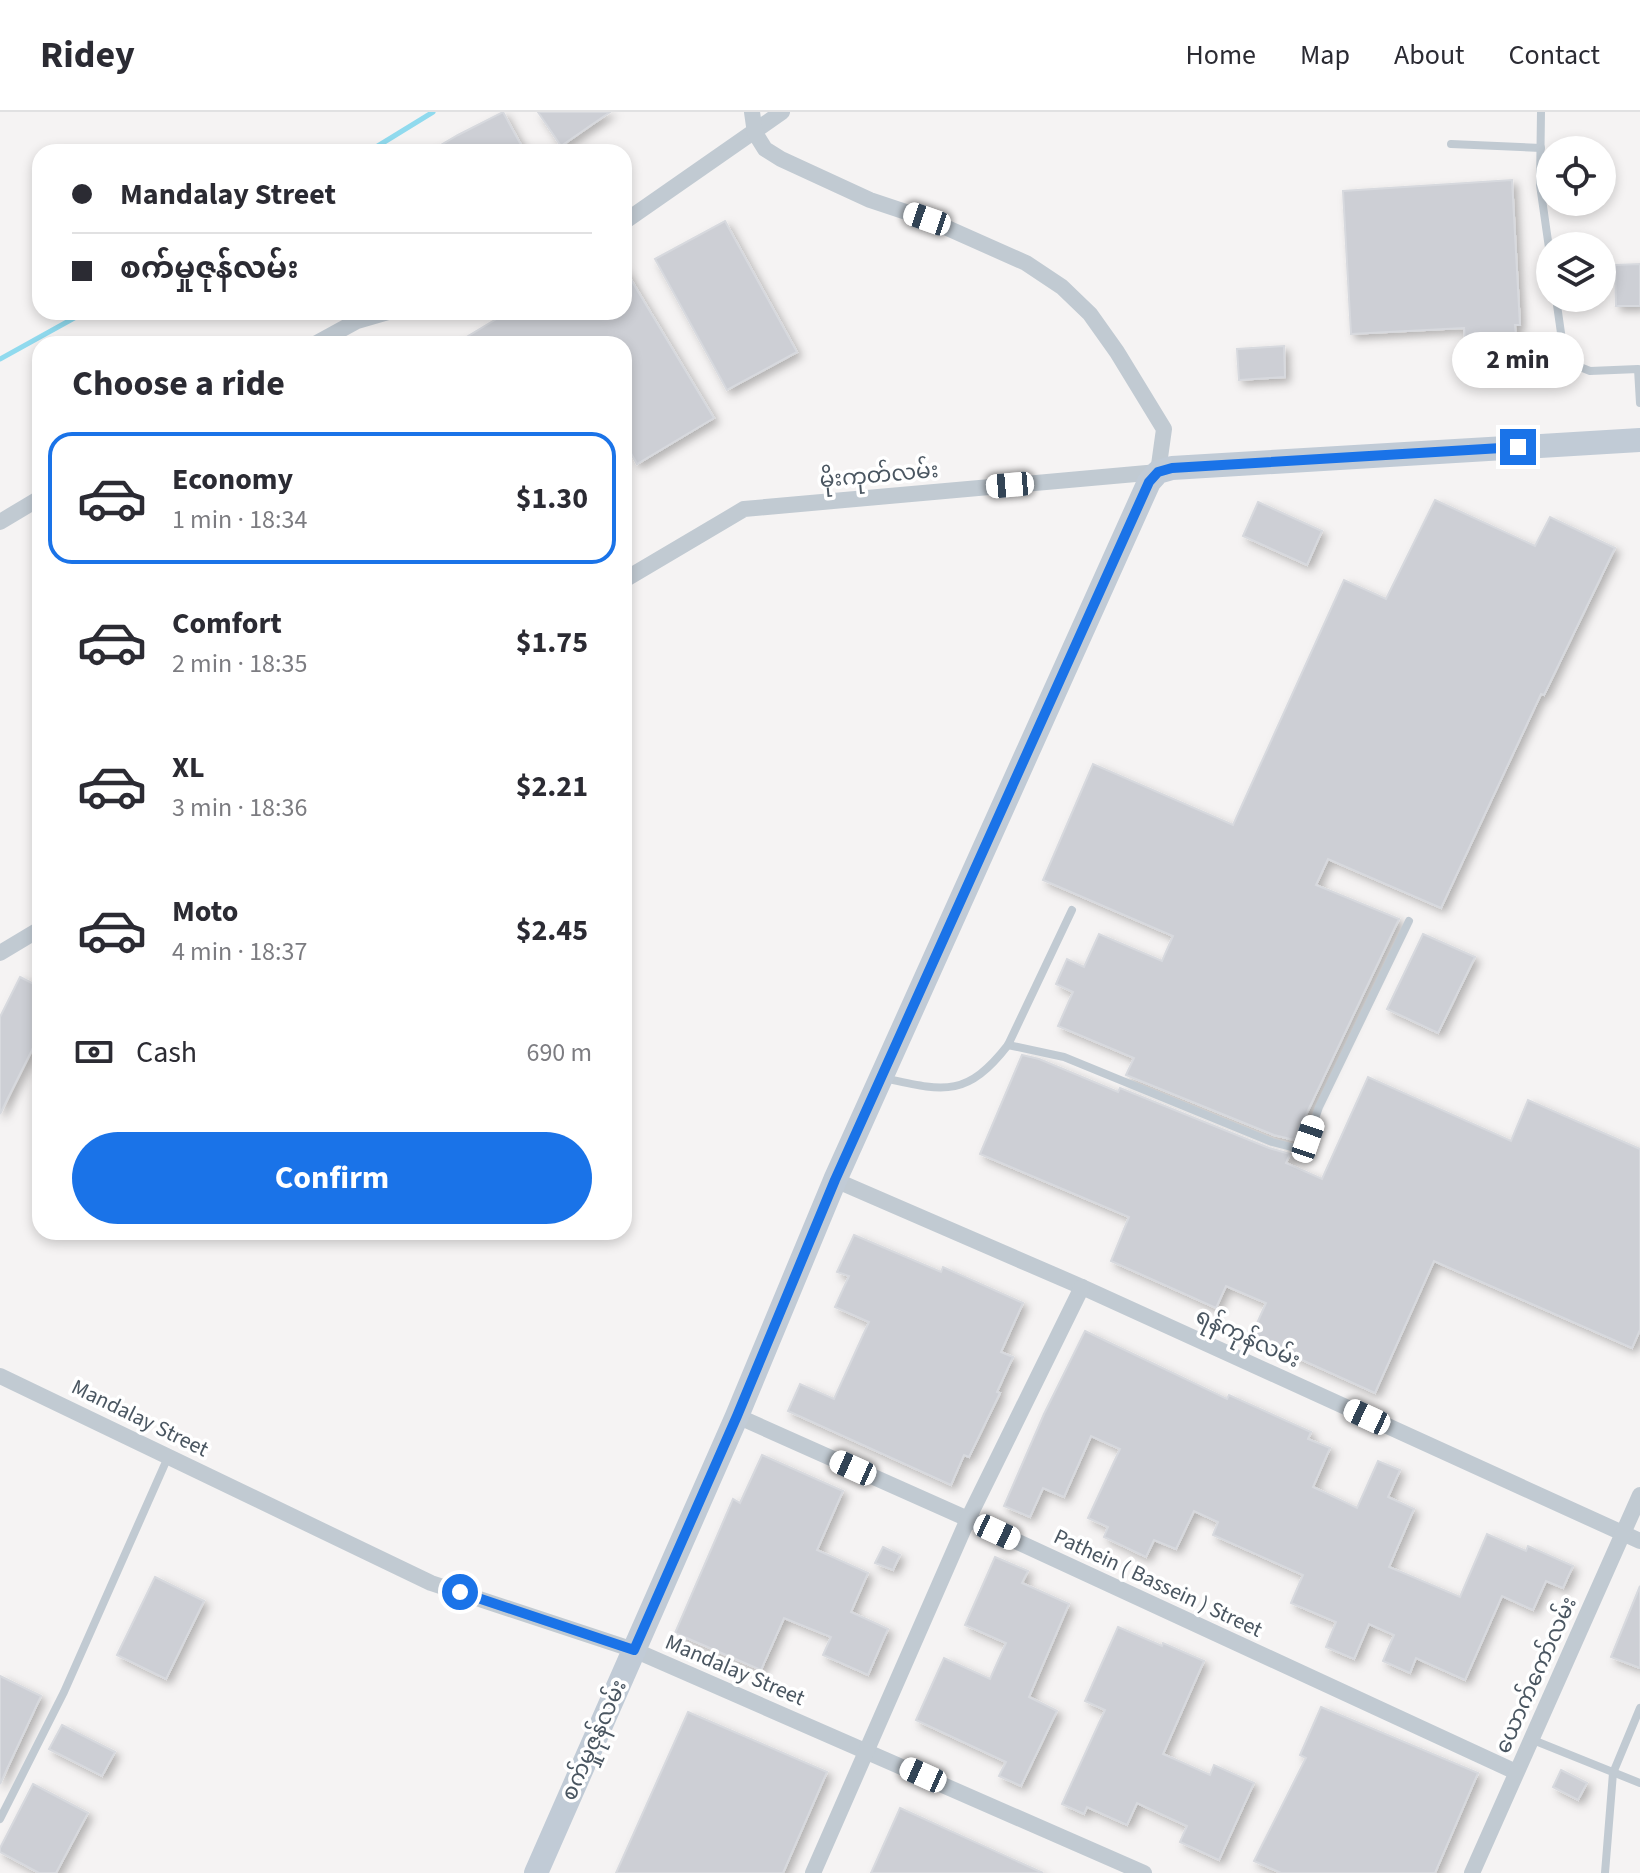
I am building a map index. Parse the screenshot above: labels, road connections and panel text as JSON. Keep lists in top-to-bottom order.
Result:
{
  "streets": {
    "street": [
      "မိုးကုတ်လမ်း",
      "ရန်ကုန်လမ်း",
      "Mandalay Street",
      "Pathein ( Bassein ) Street",
      "ယောက်ကော်လမ်း",
      "စက်မှုဇုန်လမ်း"
    ]
  },
  "crossings": [
    ["မိုးကုတ်လမ်း", "စက်မှုဇုန်လမ်း"],
    ["ရန်ကုန်လမ်း", "ယောက်ကော်လမ်း"],
    ["ရန်ကုန်လမ်း", "စက်မှုဇုန်လမ်း"],
    ["Mandalay Street", "စက်မှုဇုန်လမ်း"],
    ["Pathein ( Bassein ) Street", "ယောက်ကော်လမ်း"],
    ["Pathein ( Bassein ) Street", "စက်မှုဇုန်လမ်း"]
  ],
  "page": {
    "header": "Ridey",
    "nav": [
      "Home",
      "Map",
      "About",
      "Contact"
    ],
    "banner": ["Mandalay Street", "စက်မှုဇုန်လမ်း"],
    "bubble": "2 min",
    "heading": "Choose a ride",
    "list": [
      {
        "name": "Economy",
        "note": "1 min · 18:34",
        "value": "$1.30"
      },
      {
        "name": "Comfort",
        "note": "2 min · 18:35",
        "value": "$1.75"
      },
      {
        "name": "XL",
        "note": "3 min · 18:36",
        "value": "$2.21"
      },
      {
        "name": "Moto",
        "note": "4 min · 18:37",
        "value": "$2.45"
      }
    ],
    "pay": ["Cash", "690 m"],
    "buttons": "Confirm"
  }
}
